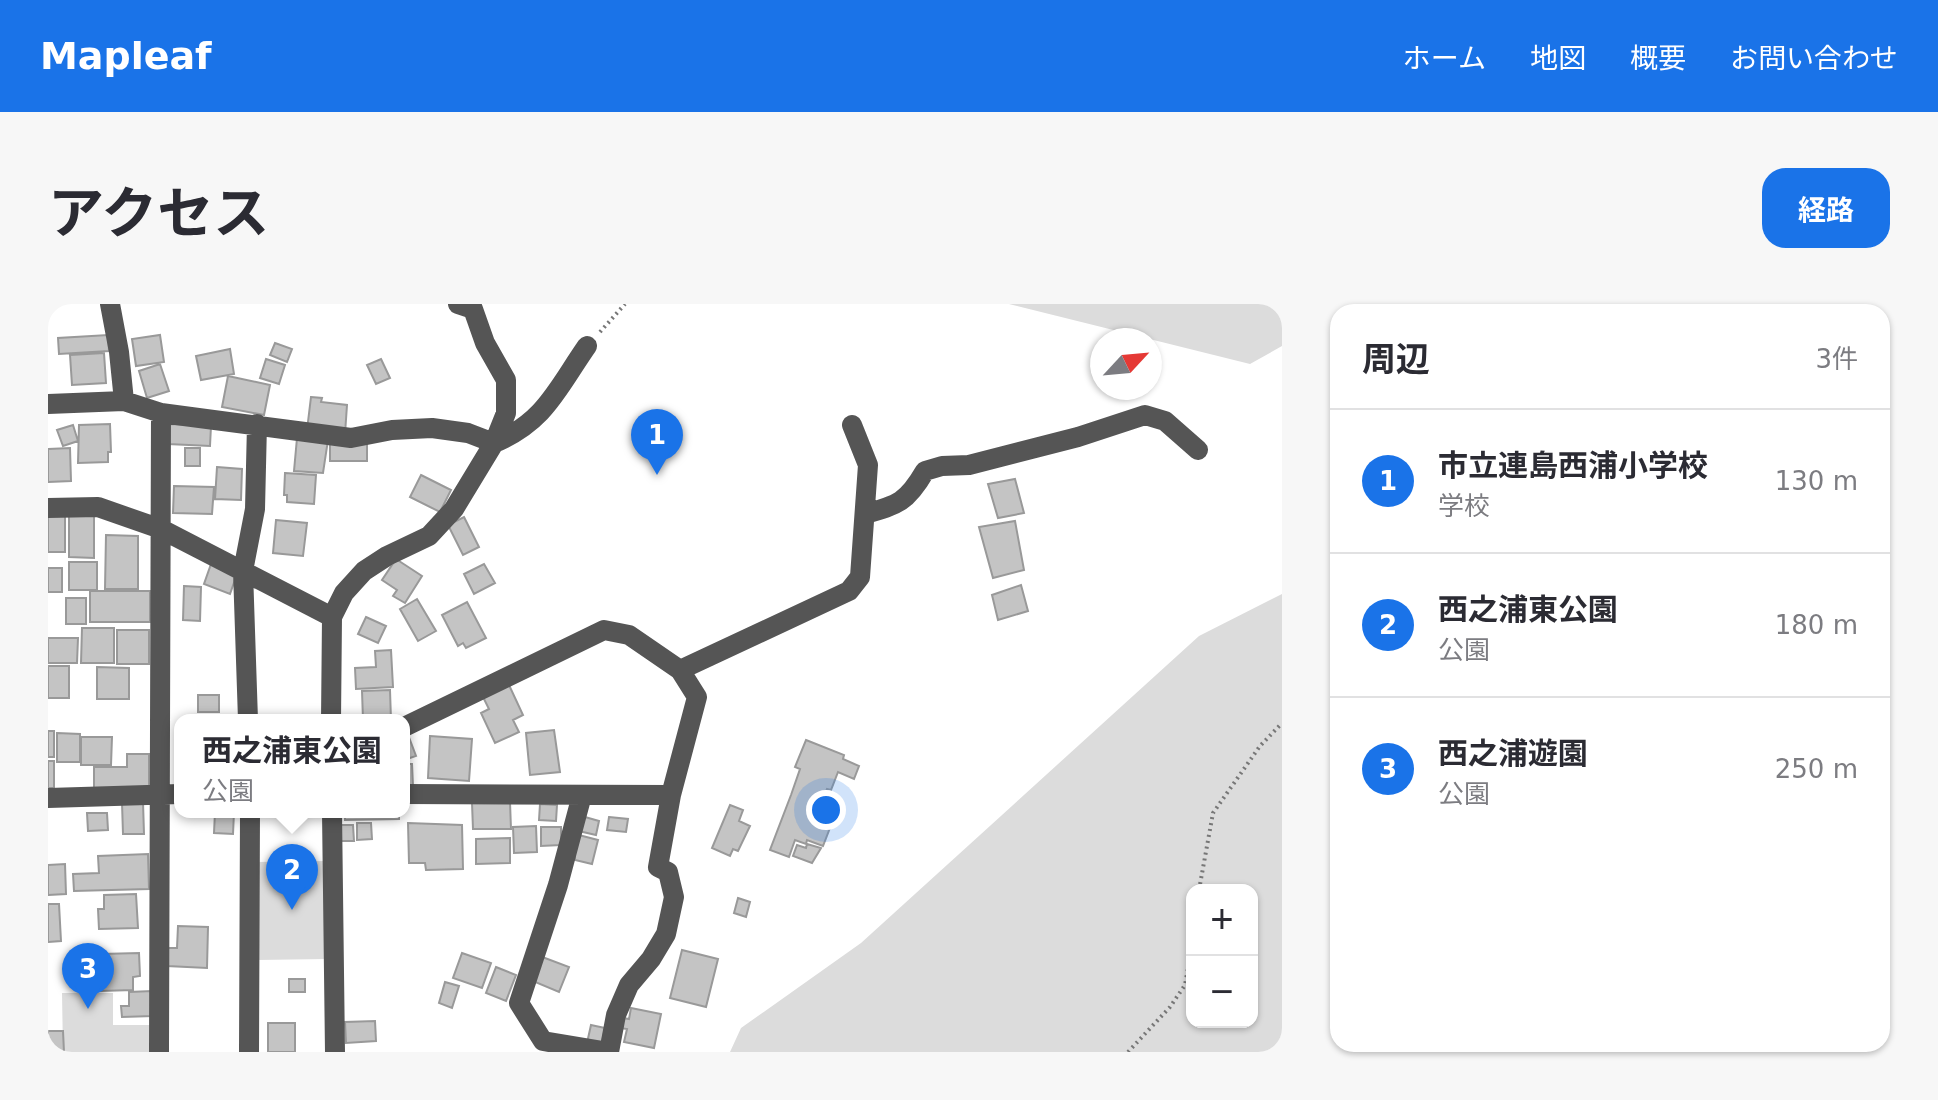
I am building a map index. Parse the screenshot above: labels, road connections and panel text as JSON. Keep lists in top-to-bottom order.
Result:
{
  "north": "top right",
  "page": {
    "header": "Mapleaf",
    "nav": [
      "ホーム",
      "地図",
      "概要",
      "お問い合わせ"
    ],
    "title": "アクセス",
    "buttons": "経路",
    "heading": ["周辺", "3件"],
    "list": [
      {
        "mark": "1",
        "name": "市立連島西浦小学校",
        "note": "学校",
        "value": "130 m"
      },
      {
        "mark": "2",
        "name": "西之浦東公園",
        "note": "公園",
        "value": "180 m"
      },
      {
        "mark": "3",
        "name": "西之浦遊園",
        "note": "公園",
        "value": "250 m"
      }
    ],
    "pins": ["1", "2", "3"],
    "popup": ["西之浦東公園", "公園"],
    "map_buttons": ["+", "−"]
  }
}
